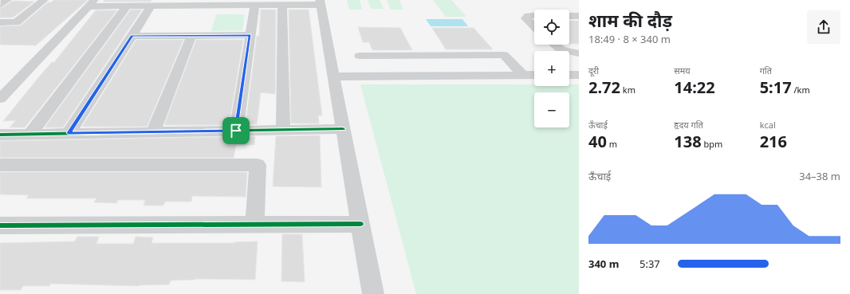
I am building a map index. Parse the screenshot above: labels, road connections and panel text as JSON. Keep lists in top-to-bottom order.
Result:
{
  "page": {
    "heading": ["शाम की दौड़", "18:49 · 8 × 340 m"],
    "map_buttons": ["+", "−"],
    "stats": [
      ["दूरी", "2.72 km"],
      ["समय", "14:22"],
      ["गति", "5:17 /km"],
      ["ऊँचाई", "40 m"],
      ["हृदय गति", "138 bpm"],
      ["kcal", "216"]
    ],
    "chart": ["ऊँचाई", "34–38 m"],
    "list": [
      {
        "name": "340 m",
        "note": "5:37"
      }
    ]
  }
}
